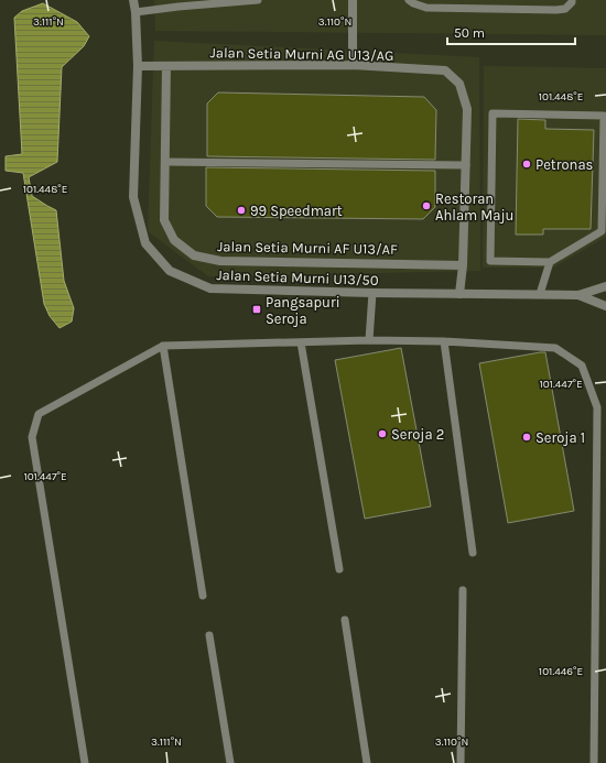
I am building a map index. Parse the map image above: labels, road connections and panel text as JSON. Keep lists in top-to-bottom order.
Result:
{
  "streets": {
    "street": ["Jalan Setia Murni AG U13/AG", "Jalan Setia Murni AF U13/AF", "Jalan Setia Murni U13/50"]
  },
  "crossings": [
    ["Jalan Setia Murni AG U13/AG", "Jalan Setia Murni AF U13/AF"],
    ["Jalan Setia Murni AG U13/AG", "Jalan Setia Murni U13/50"]
  ],
  "places": {
    "other": [
      "Petronas",
      "Restoran Ahlam Maju",
      "99 Speedmart",
      "Seroja 2",
      "Seroja 1"
    ],
    "transit": ["Pangsapuri Seroja"]
  },
  "scale_bar": "50 m",
  "coordinates": [
    "3.111°N",
    "3.110°N",
    "101.448°E",
    "101.447°E",
    "101.446°E"
  ]
}
